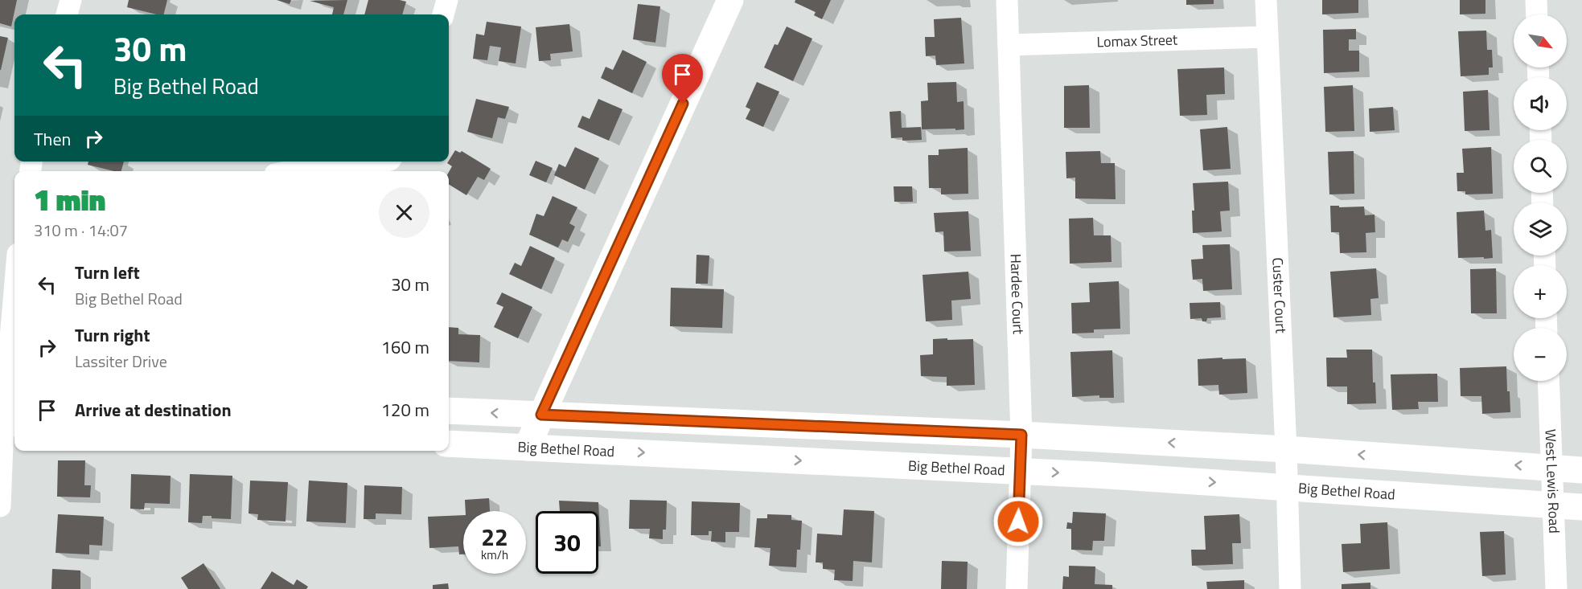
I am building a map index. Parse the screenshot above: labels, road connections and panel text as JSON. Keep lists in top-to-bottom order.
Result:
{
  "streets": {
    "main road": ["Big Bethel Road"],
    "street": [
      "Lomax Street",
      "Hardee Court",
      "Custer Court",
      "West Lewis Road"
    ]
  },
  "crossings": [
    ["Lomax Street", "Hardee Court"],
    ["Lomax Street", "Custer Court"],
    ["Hardee Court", "Big Bethel Road"],
    ["Custer Court", "Big Bethel Road"],
    ["Big Bethel Road", "West Lewis Road"]
  ],
  "north": "bottom right",
  "page": {
    "map_buttons": ["+", "−"],
    "turn": ["30 m", "Big Bethel Road"],
    "then": "Then",
    "heading": ["1 min", "310 m · 14:07"],
    "list": [
      {
        "name": "Turn left",
        "note": "Big Bethel Road",
        "value": "30 m"
      },
      {
        "name": "Turn right",
        "note": "Lassiter Drive",
        "value": "160 m"
      },
      {
        "name": "Arrive at destination",
        "value": "120 m"
      }
    ],
    "speed": "22 km/h",
    "limit": "30"
  }
}
